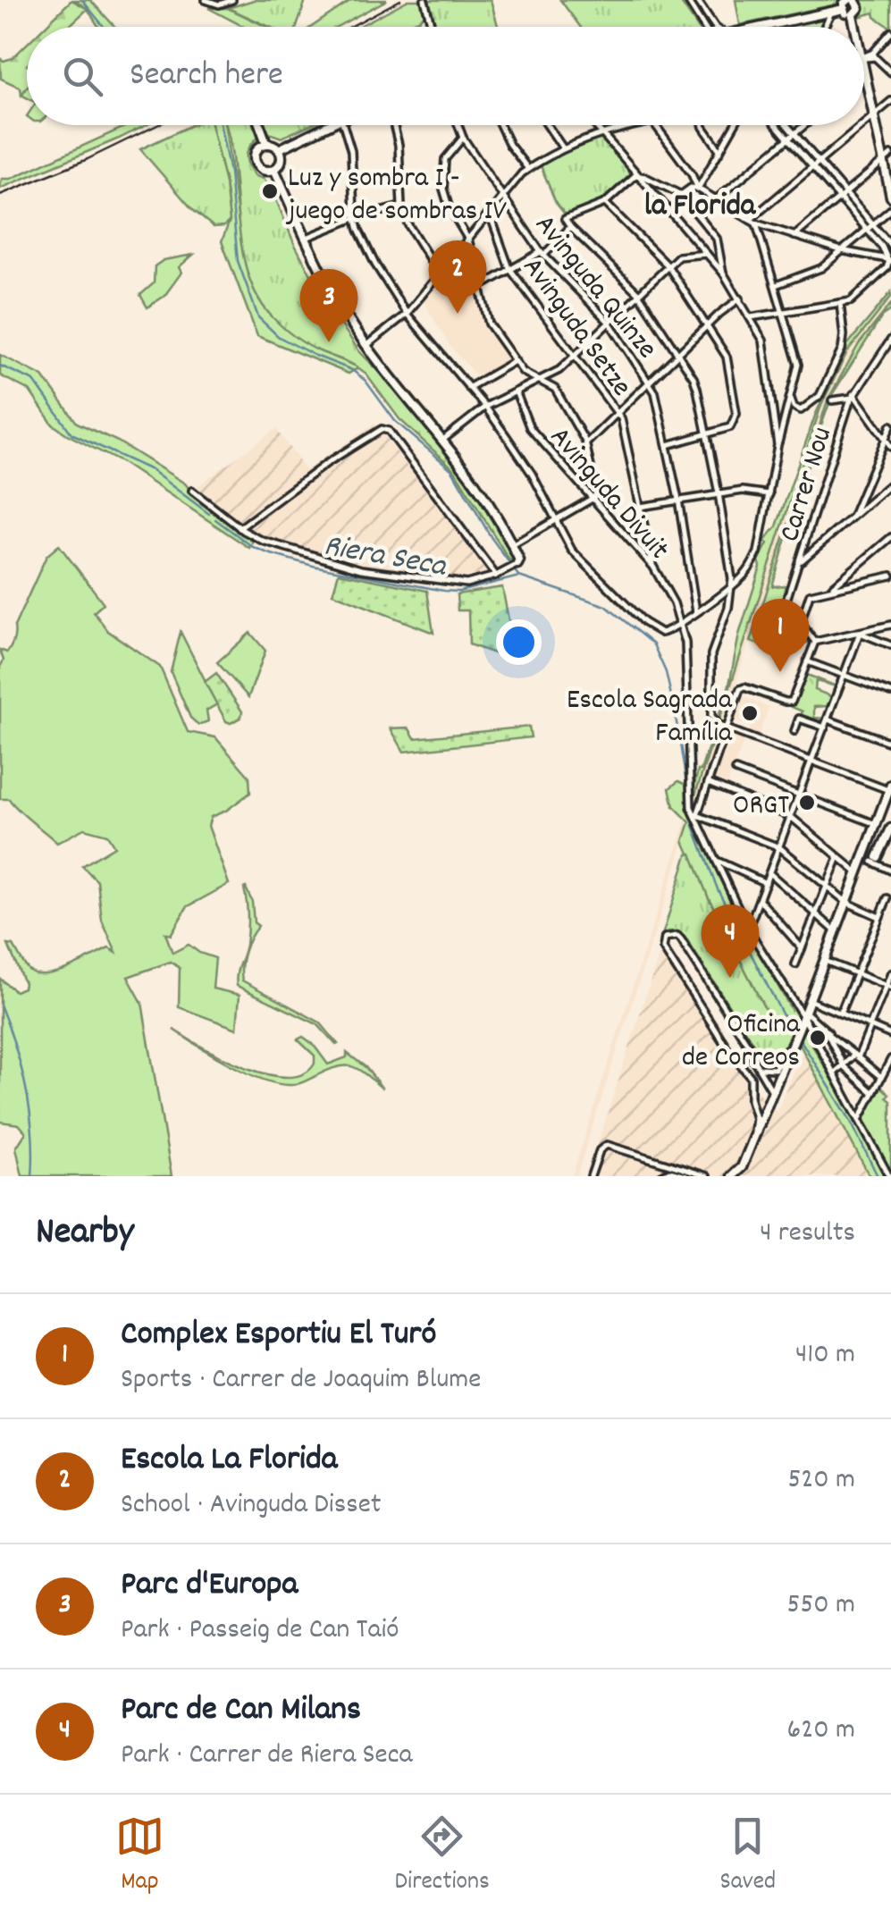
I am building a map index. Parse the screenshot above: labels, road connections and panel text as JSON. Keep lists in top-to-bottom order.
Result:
{
  "streets": {
    "street": [
      "Avinguda Quinze",
      "Avinguda Setze",
      "Carrer Nou",
      "Avinguda Divuit"
    ]
  },
  "crossings": [
    ["Avinguda Setze", "Avinguda Divuit"]
  ],
  "districts": ["la Florida"],
  "water": ["Riera Seca"],
  "places": [
    "Luz y sombra I - juego de sombras IV",
    "Escola Sagrada Família",
    "ORGT",
    "Oficina de Correos"
  ],
  "page": {
    "search": "Search here",
    "pins": [
      "2",
      "3",
      "1",
      "4"
    ],
    "heading": ["Nearby", "4 results"],
    "list": [
      {
        "mark": "1",
        "name": "Complex Esportiu El Turó",
        "note": "Sports · Carrer de Joaquim Blume",
        "value": "410 m"
      },
      {
        "mark": "2",
        "name": "Escola La Florida",
        "note": "School · Avinguda Disset",
        "value": "520 m"
      },
      {
        "mark": "3",
        "name": "Parc d'Europa",
        "note": "Park · Passeig de Can Taió",
        "value": "550 m"
      },
      {
        "mark": "4",
        "name": "Parc de Can Milans",
        "note": "Park · Carrer de Riera Seca",
        "value": "620 m"
      }
    ],
    "nav": ["Map", "Directions", "Saved"]
  }
}
